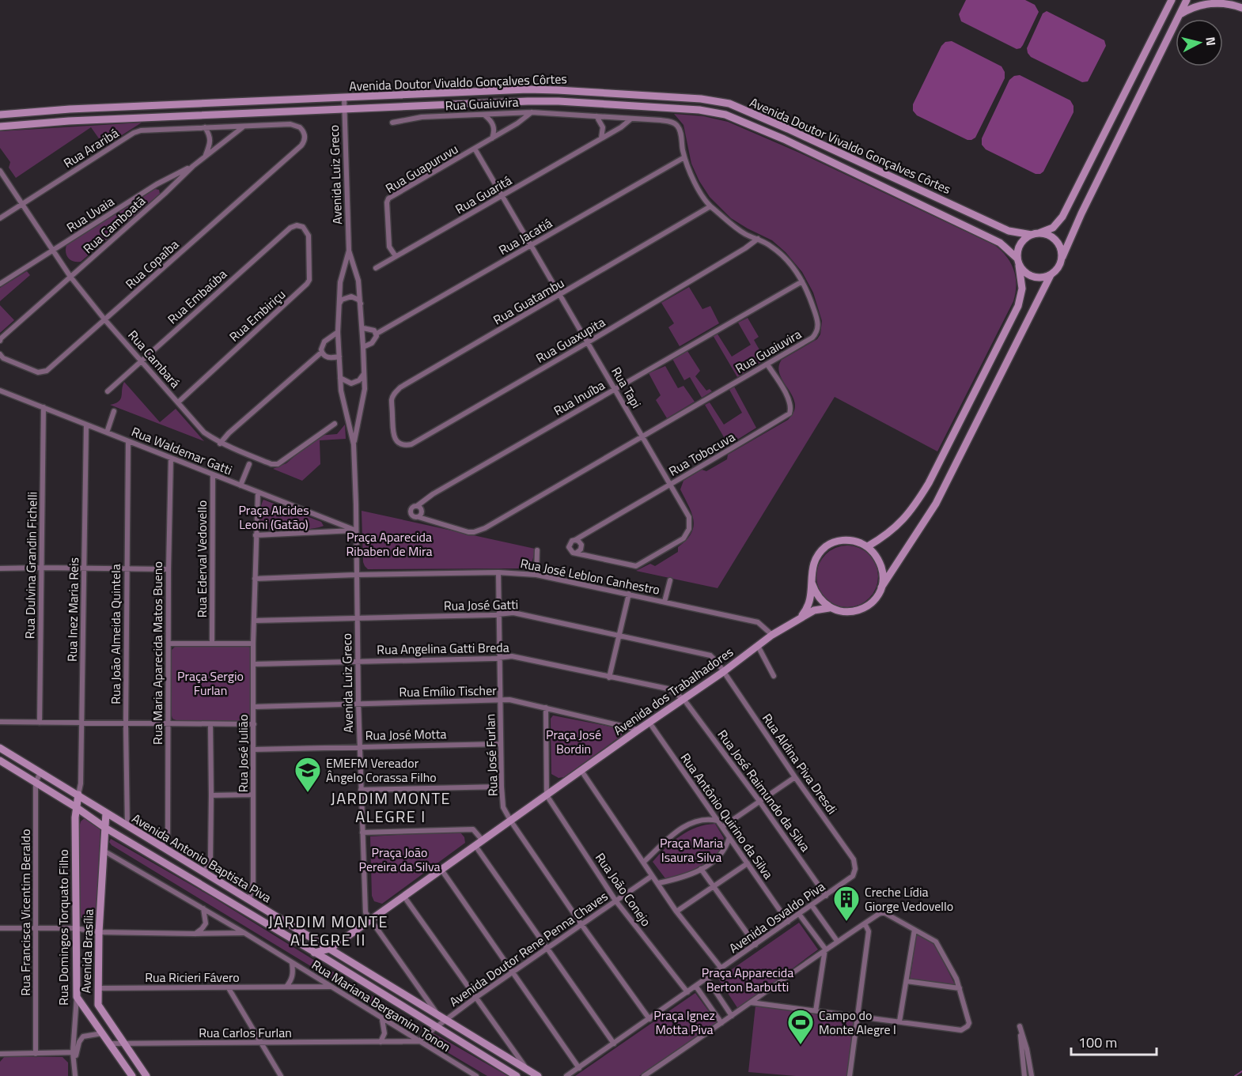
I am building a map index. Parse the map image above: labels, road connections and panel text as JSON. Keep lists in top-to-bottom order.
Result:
{
  "streets": {
    "main road": [
      "Avenida Doutor Vivaldo Gonçalves Côrtes",
      "Avenida dos Trabalhadores",
      "Avenida Antonio Baptista Piva",
      "Rua Domingos Torquato Filho",
      "Avenida Brasília"
    ],
    "street": [
      "Rua Guaiuvira",
      "Rua Araribá",
      "Rua Guapuruvu",
      "Avenida Luiz Greco",
      "Rua Guaritá",
      "Rua Uvaia",
      "Rua Camboatã",
      "Rua Jacatiá",
      "Rua Copaíba",
      "Rua Embaúba",
      "Rua Guatambu",
      "Rua Embiriçu",
      "Rua Guaxupita",
      "Rua Cambará",
      "Rua Tapi",
      "Rua Inuíba",
      "Rua Waldemar Gatti",
      "Rua Tobocuva",
      "Rua Ederval Vedovello",
      "Rua Dulvina Grandin Fichelli",
      "Rua José Leblon Canhestro",
      "Rua José Gatti",
      "Rua Inez Maria Reis",
      "Rua João Almeida Quintela",
      "Rua Angelina Gatti Breda",
      "Rua Maria Aparecida Matos Bueno",
      "Rua Emílio Tischer",
      "Rua José Motta",
      "Rua José Julião",
      "Rua José Furlan",
      "Rua Aldina Piva Dresdi",
      "Rua José Raimundo da Silva",
      "Rua Antônio Quirino da Silva",
      "Rua João Conejo",
      "Rua Francisca Vicentim Beraldo",
      "Avenida Osvaldo Piva",
      "Avenida Doutor Rene Penna Chaves",
      "Rua Ricieri Fávero",
      "Rua Mariana Bergamim Tonon",
      "Rua Carlos Furlan"
    ]
  },
  "crossings": [
    ["Avenida Doutor Vivaldo Gonçalves Côrtes", "Avenida Luiz Greco"],
    ["Rua Guaiuvira", "Rua Guapuruvu"],
    ["Rua Guaiuvira", "Rua Guaritá"],
    ["Rua Guaiuvira", "Rua Jacatiá"],
    ["Rua Guaiuvira", "Rua Guatambu"],
    ["Rua Guaiuvira", "Rua Guaxupita"],
    ["Rua Guaiuvira", "Rua Tapi"],
    ["Rua Guaiuvira", "Rua Inuíba"],
    ["Rua Guaiuvira", "Rua Tobocuva"],
    ["Rua Araribá", "Rua Camboatã"],
    ["Rua Araribá", "Rua Copaíba"],
    ["Rua Araribá", "Rua Cambará"],
    ["Rua Guapuruvu", "Rua Guaritá"],
    ["Rua Guapuruvu", "Rua Tapi"],
    ["Avenida Luiz Greco", "Rua Jacatiá"],
    ["Avenida Luiz Greco", "Rua Waldemar Gatti"],
    ["Avenida Luiz Greco", "Rua José Leblon Canhestro"],
    ["Avenida Luiz Greco", "Rua José Gatti"],
    ["Avenida Luiz Greco", "Rua Angelina Gatti Breda"],
    ["Avenida Luiz Greco", "Rua Emílio Tischer"],
    ["Avenida Luiz Greco", "Avenida dos Trabalhadores"],
    ["Avenida Luiz Greco", "Rua José Motta"],
    ["Avenida Luiz Greco", "Avenida Antonio Baptista Piva"],
    ["Rua Guaritá", "Rua Tapi"],
    ["Rua Uvaia", "Rua Camboatã"],
    ["Rua Uvaia", "Rua Cambará"],
    ["Rua Camboatã", "Rua Cambará"],
    ["Rua Jacatiá", "Rua Tapi"],
    ["Rua Copaíba", "Rua Cambará"],
    ["Rua Embaúba", "Rua Embiriçu"],
    ["Rua Embaúba", "Rua Cambará"],
    ["Rua Guatambu", "Rua Guaxupita"],
    ["Rua Guatambu", "Rua Tapi"],
    ["Rua Embiriçu", "Rua Cambará"],
    ["Rua Guaxupita", "Rua Tapi"],
    ["Rua Tapi", "Rua Inuíba"],
    ["Rua Tapi", "Rua Tobocuva"],
    ["Rua Waldemar Gatti", "Rua Ederval Vedovello"],
    ["Rua Waldemar Gatti", "Rua Dulvina Grandin Fichelli"],
    ["Rua Waldemar Gatti", "Rua Inez Maria Reis"],
    ["Rua Waldemar Gatti", "Rua João Almeida Quintela"],
    ["Rua Waldemar Gatti", "Rua Maria Aparecida Matos Bueno"],
    ["Rua Waldemar Gatti", "Rua José Julião"],
    ["Rua José Leblon Canhestro", "Avenida dos Trabalhadores"],
    ["Rua José Leblon Canhestro", "Rua José Julião"],
    ["Rua José Leblon Canhestro", "Rua José Furlan"],
    ["Rua José Gatti", "Avenida dos Trabalhadores"],
    ["Rua José Gatti", "Rua José Julião"],
    ["Rua José Gatti", "Rua José Furlan"],
    ["Rua José Gatti", "Rua Aldina Piva Dresdi"],
    ["Rua Inez Maria Reis", "Avenida Antonio Baptista Piva"],
    ["Rua Inez Maria Reis", "Rua Domingos Torquato Filho"],
    ["Rua João Almeida Quintela", "Avenida Antonio Baptista Piva"],
    ["Rua Angelina Gatti Breda", "Avenida dos Trabalhadores"],
    ["Rua Angelina Gatti Breda", "Rua José Julião"],
    ["Rua Angelina Gatti Breda", "Rua José Furlan"],
    ["Rua Angelina Gatti Breda", "Rua José Raimundo da Silva"],
    ["Rua Maria Aparecida Matos Bueno", "Avenida Antonio Baptista Piva"],
    ["Rua Emílio Tischer", "Avenida dos Trabalhadores"],
    ["Rua Emílio Tischer", "Rua José Julião"],
    ["Rua Emílio Tischer", "Rua José Furlan"],
    ["Avenida dos Trabalhadores", "Rua José Furlan"],
    ["Avenida dos Trabalhadores", "Rua Aldina Piva Dresdi"],
    ["Avenida dos Trabalhadores", "Rua José Raimundo da Silva"],
    ["Avenida dos Trabalhadores", "Rua Antônio Quirino da Silva"],
    ["Avenida dos Trabalhadores", "Avenida Antonio Baptista Piva"],
    ["Avenida dos Trabalhadores", "Rua João Conejo"],
    ["Rua José Motta", "Rua José Julião"],
    ["Rua José Motta", "Rua José Furlan"],
    ["Rua José Julião", "Avenida Antonio Baptista Piva"],
    ["Rua José Furlan", "Avenida Osvaldo Piva"],
    ["Rua José Furlan", "Avenida Doutor Rene Penna Chaves"],
    ["Rua Aldina Piva Dresdi", "Avenida Osvaldo Piva"],
    ["Rua José Raimundo da Silva", "Avenida Osvaldo Piva"],
    ["Rua Antônio Quirino da Silva", "Avenida Osvaldo Piva"],
    ["Avenida Antonio Baptista Piva", "Rua Francisca Vicentim Beraldo"],
    ["Avenida Antonio Baptista Piva", "Rua Domingos Torquato Filho"],
    ["Avenida Antonio Baptista Piva", "Avenida Doutor Rene Penna Chaves"],
    ["Avenida Antonio Baptista Piva", "Avenida Brasília"],
    ["Rua João Conejo", "Avenida Osvaldo Piva"],
    ["Rua João Conejo", "Avenida Doutor Rene Penna Chaves"],
    ["Rua Domingos Torquato Filho", "Avenida Brasília"],
    ["Avenida Doutor Rene Penna Chaves", "Rua Mariana Bergamim Tonon"],
    ["Avenida Doutor Rene Penna Chaves", "Rua Carlos Furlan"],
    ["Avenida Brasília", "Rua Ricieri Fávero"],
    ["Avenida Brasília", "Rua Mariana Bergamim Tonon"],
    ["Avenida Brasília", "Rua Carlos Furlan"],
    ["Rua Ricieri Fávero", "Rua Mariana Bergamim Tonon"],
    ["Rua Mariana Bergamim Tonon", "Rua Carlos Furlan"]
  ],
  "districts": ["JARDIM MONTE ALEGRE I", "JARDIM MONTE ALEGRE II"],
  "parks": [
    "Praça Alcides Leoni (Gatão)",
    "Praça Aparecida Ribaben de Mira",
    "Praça Sergio Furlan",
    "Praça José Bordin",
    "Praça Maria Isaura Silva",
    "Praça João Pereira da Silva",
    "Praça Apparecida Berton Barbutti",
    "Praça Ignez Motta Piva"
  ],
  "places": {
    "school or university": ["EMEFM Vereador Ângelo Corassa Filho"],
    "building": ["Creche Lídia Giorge Vedovello"],
    "sports": ["Campo do Monte Alegre l"]
  },
  "scale_bar": "100 m",
  "north": "right"
}
